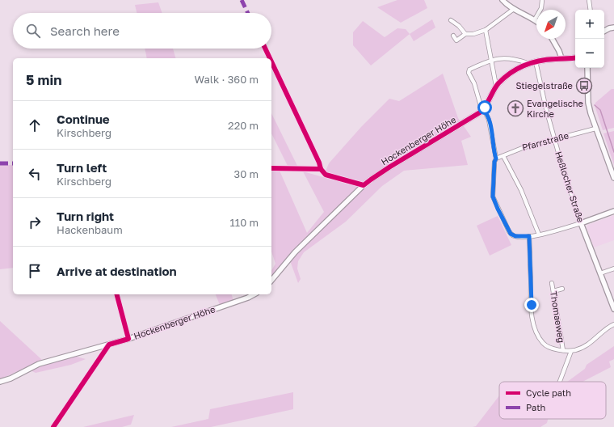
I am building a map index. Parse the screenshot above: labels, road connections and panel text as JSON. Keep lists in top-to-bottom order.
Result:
{
  "streets": {
    "street": [
      "Hockenberger Höhe",
      "Pfarrstraße",
      "Heßlocher Straße",
      "Thomaeweg"
    ]
  },
  "crossings": [
    ["Pfarrstraße", "Heßlocher Straße"]
  ],
  "places": {
    "bus stop": ["Stiegelstraße"],
    "church": ["Evangelische Kirche"]
  },
  "legend": ["Cycle path", "Path"],
  "north": "bottom left",
  "page": {
    "map_buttons": ["+", "−"],
    "search": "Search here",
    "heading": ["5 min", "Walk · 360 m"],
    "list": [
      ["Continue", "Kirschberg", "220 m"],
      ["Turn left", "Kirschberg", "30 m"],
      ["Turn right", "Hackenbaum", "110 m"],
      "Arrive at destination"
    ]
  }
}
